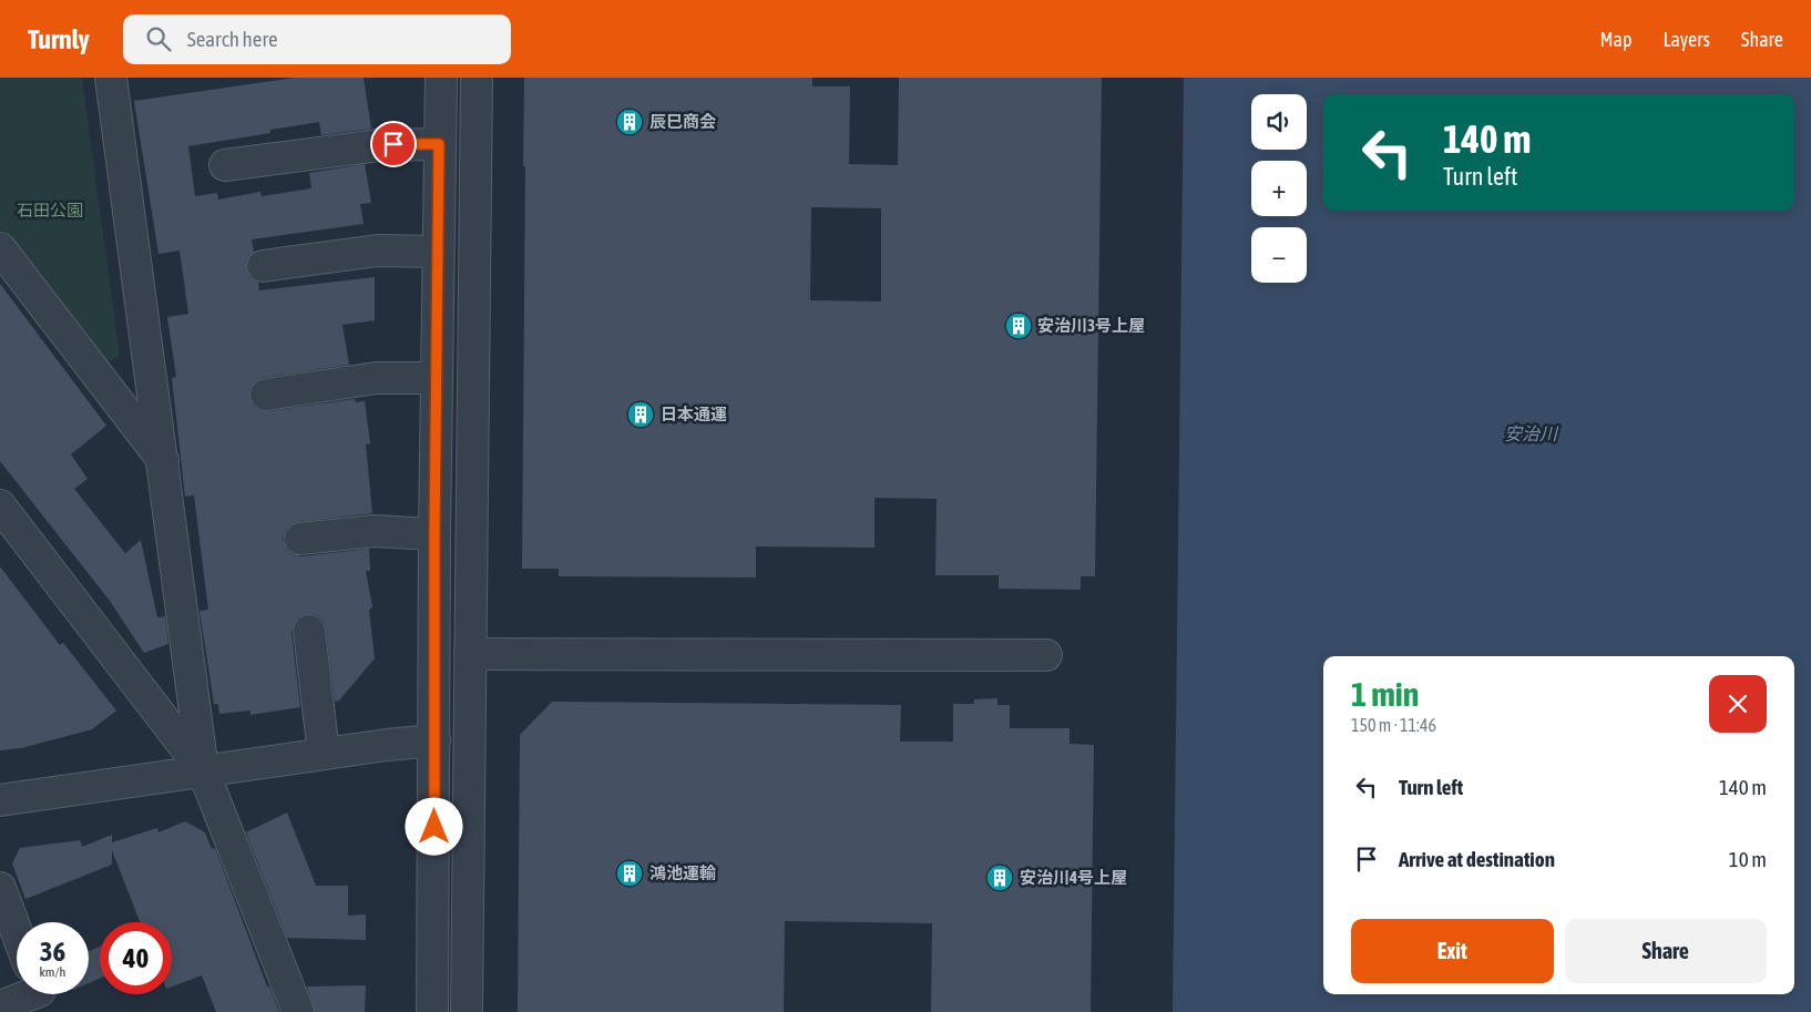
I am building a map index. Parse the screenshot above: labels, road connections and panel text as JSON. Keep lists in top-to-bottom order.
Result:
{
  "water": ["安治川"],
  "parks": ["石田公園"],
  "places": {
    "building": [
      "辰巳商会",
      "安治川3号上屋",
      "日本通運",
      "鴻池運輸",
      "安治川4号上屋"
    ]
  },
  "page": {
    "header": "Turnly",
    "search": "Search here",
    "nav": ["Map", "Layers", "Share"],
    "map_buttons": ["+", "−"],
    "turn": ["140 m", "Turn left"],
    "heading": ["1 min", "150 m · 11:46"],
    "list": [
      {
        "name": "Turn left",
        "value": "140 m"
      },
      {
        "name": "Arrive at destination",
        "value": "10 m"
      }
    ],
    "buttons": ["Exit", "Share"],
    "speed": "36 km/h",
    "limit": "40"
  }
}
